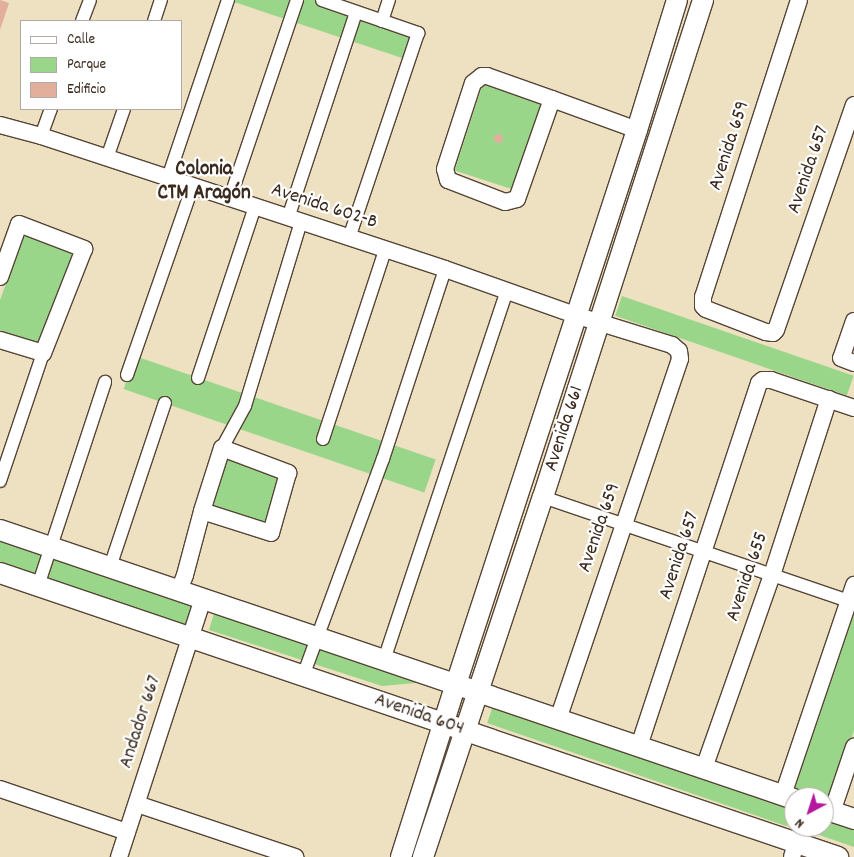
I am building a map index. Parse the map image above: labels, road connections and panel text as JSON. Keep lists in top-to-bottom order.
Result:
{
  "streets": {
    "street": [
      "Avenida 659",
      "Avenida 657",
      "Avenida 602-B",
      "Avenida 661",
      "Avenida 655",
      "Avenida 604",
      "Andador 667"
    ]
  },
  "crossings": [
    ["Avenida 659", "Avenida 657"],
    ["Avenida 659", "Avenida 602-B"],
    ["Avenida 659", "Avenida 604"],
    ["Avenida 657", "Avenida 655"],
    ["Avenida 657", "Avenida 604"],
    ["Avenida 602-B", "Avenida 661"],
    ["Avenida 661", "Avenida 604"],
    ["Avenida 655", "Avenida 604"],
    ["Avenida 604", "Andador 667"]
  ],
  "districts": ["Colonia CTM Aragón"],
  "legend": ["Calle", "Parque", "Edificio"],
  "north": "bottom left"
}
